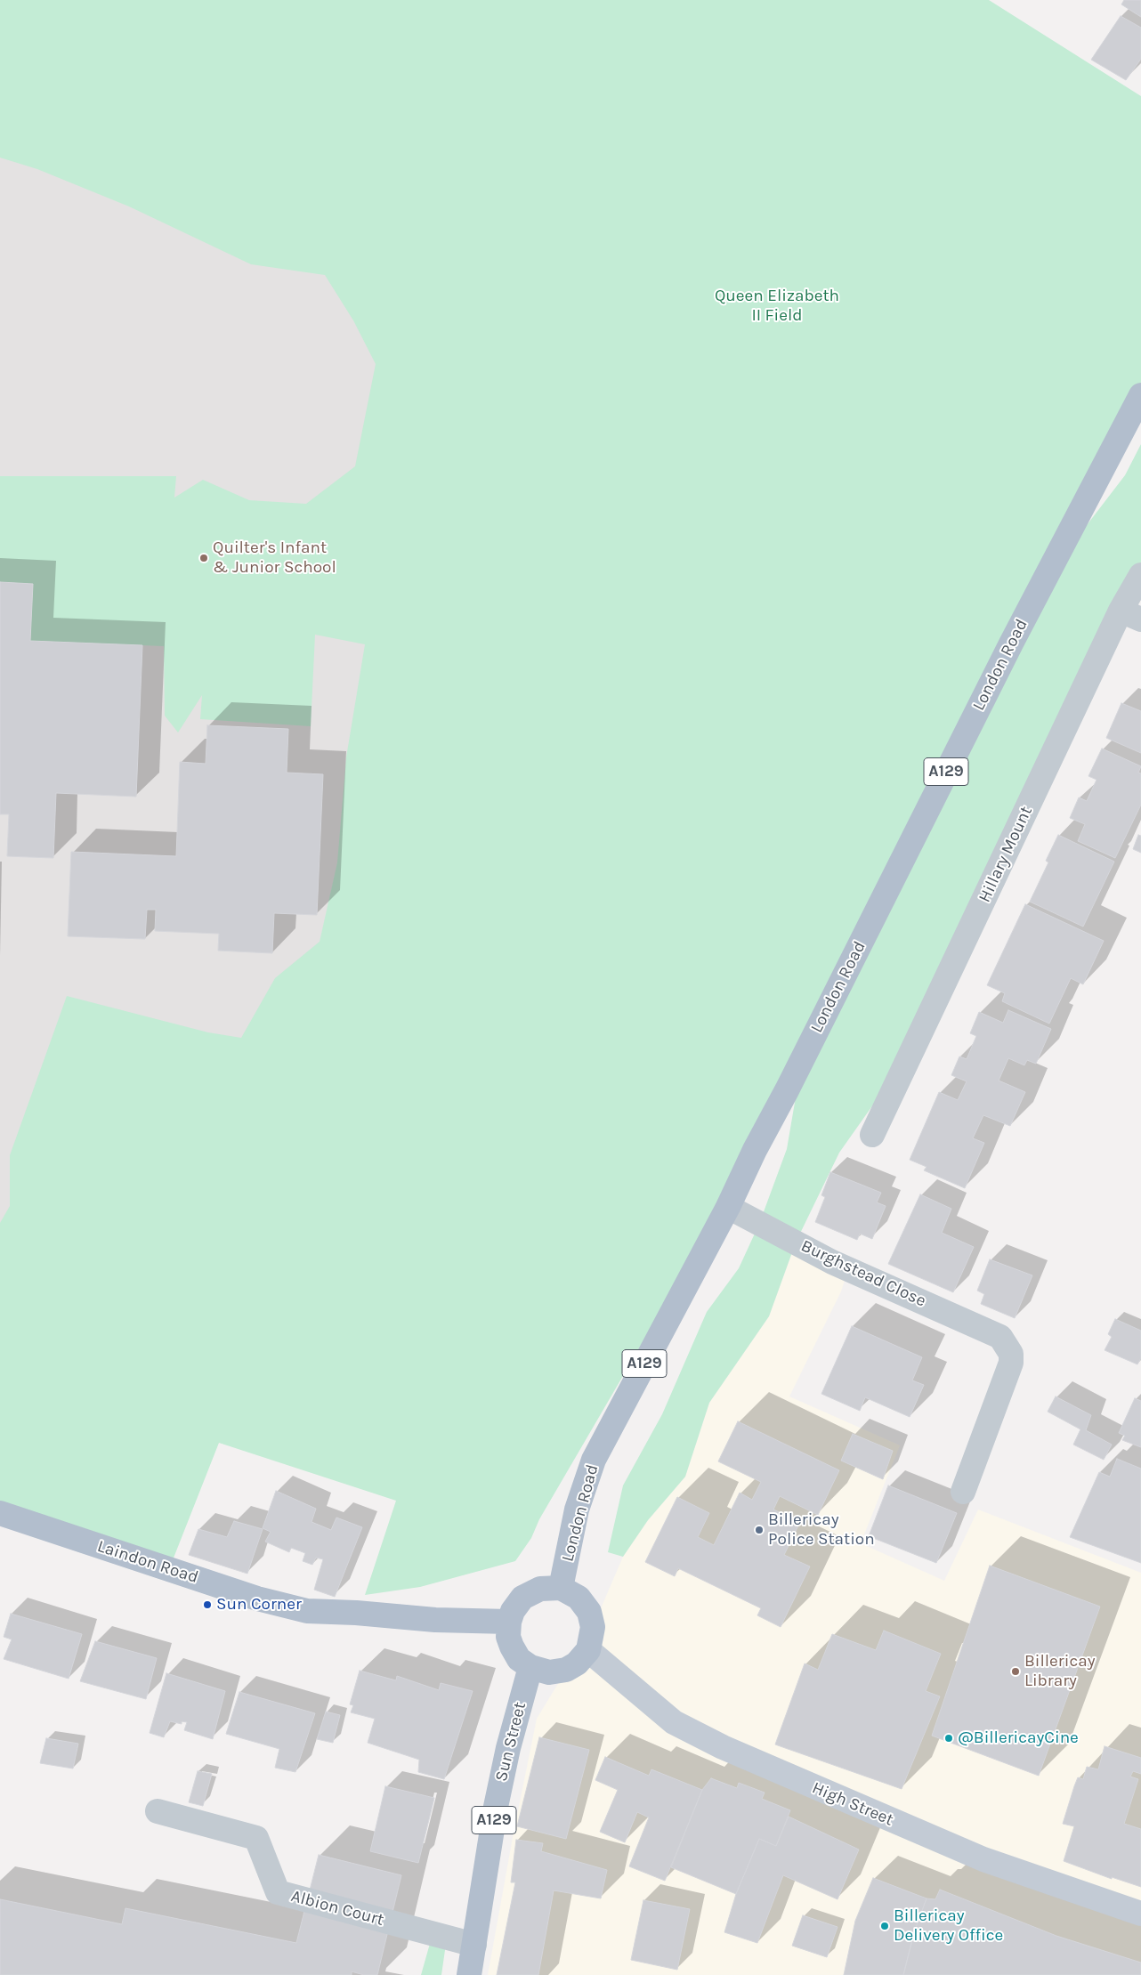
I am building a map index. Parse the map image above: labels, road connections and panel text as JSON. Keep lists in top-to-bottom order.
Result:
{
  "streets": {
    "main road": [
      "London Road",
      "A129",
      "Laindon Road",
      "Sun Street",
      "High Street"
    ],
    "street": ["Hillary Mount", "Burghstead Close", "Albion Court"]
  },
  "crossings": [
    ["London Road", "Burghstead Close"],
    ["London Road", "Laindon Road"],
    ["London Road", "Sun Street"],
    ["London Road", "High Street"],
    ["Laindon Road", "Sun Street"],
    ["Laindon Road", "High Street"],
    ["Sun Street", "High Street"],
    ["Sun Street", "Albion Court"]
  ],
  "parks": ["Queen Elizabeth II Field"],
  "places": [
    "Quilter's Infant & Junior School",
    "Billericay Police Station",
    "Sun Corner",
    "Billericay Library",
    "@BillericayCine",
    "Billericay Delivery Office"
  ]
}
